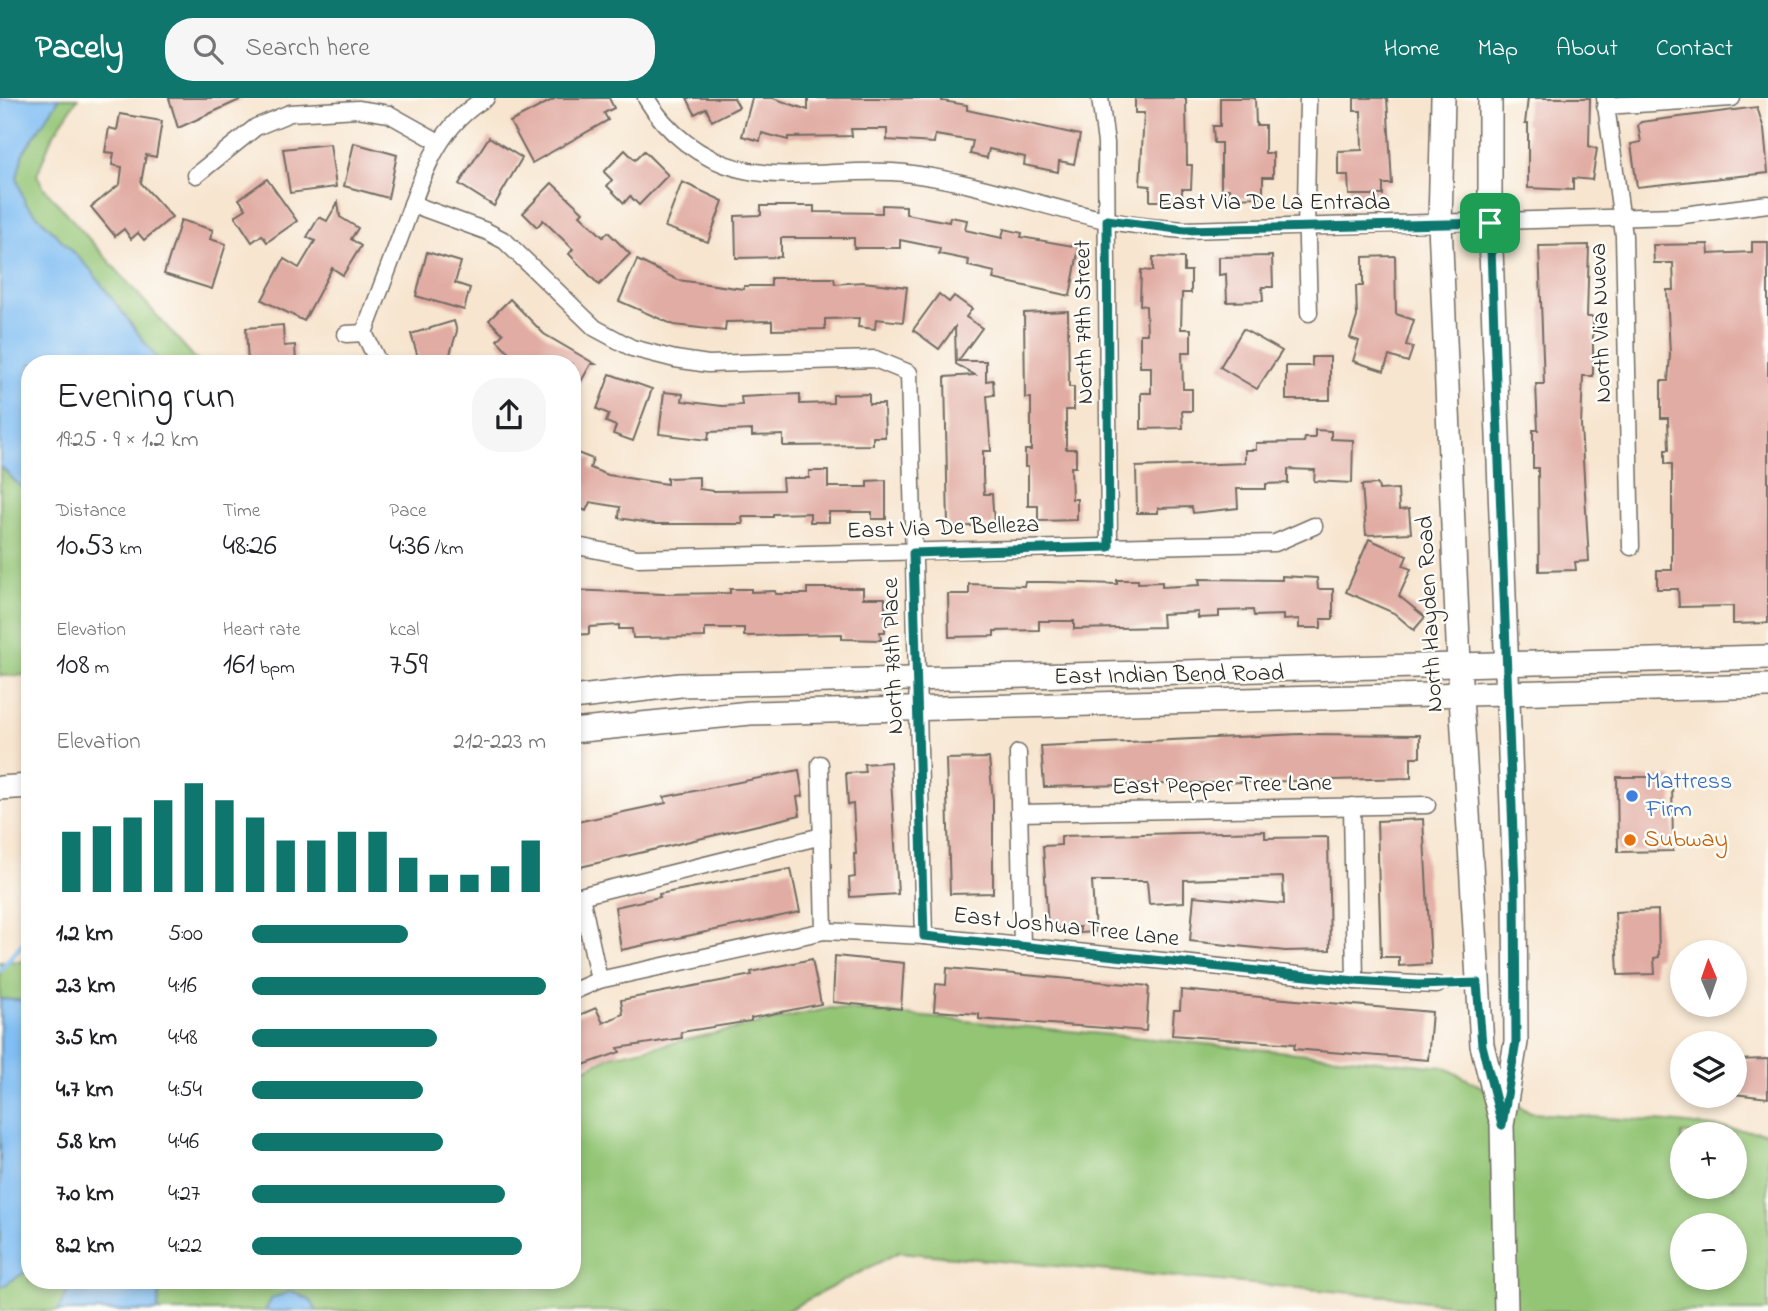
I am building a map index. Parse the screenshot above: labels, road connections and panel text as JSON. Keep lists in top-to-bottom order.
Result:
{
  "streets": {
    "main road": ["North Hayden Road", "East Indian Bend Road"],
    "street": [
      "East Via De La Entrada",
      "North 79th Street",
      "North Via Nueva",
      "East Via De Belleza",
      "North 78th Place",
      "East Pepper Tree Lane",
      "East Joshua Tree Lane"
    ]
  },
  "crossings": [
    ["East Via De La Entrada", "North 79th Street"],
    ["East Via De La Entrada", "North Via Nueva"],
    ["East Via De La Entrada", "North Hayden Road"],
    ["North 79th Street", "East Via De Belleza"],
    ["East Via De Belleza", "North 78th Place"],
    ["North Hayden Road", "East Indian Bend Road"],
    ["North Hayden Road", "East Joshua Tree Lane"],
    ["North 78th Place", "East Indian Bend Road"],
    ["North 78th Place", "East Joshua Tree Lane"]
  ],
  "places": ["Mattress Firm", "Subway"],
  "north": "top",
  "page": {
    "header": "Pacely",
    "search": "Search here",
    "nav": [
      "Home",
      "Map",
      "About",
      "Contact"
    ],
    "heading": ["Evening run", "19:25 · 9 × 1.2 km"],
    "stats": [
      ["Distance", "10.53 km"],
      ["Time", "48:26"],
      ["Pace", "4:36 /km"],
      ["Elevation", "108 m"],
      ["Heart rate", "161 bpm"],
      ["kcal", "759"]
    ],
    "chart": ["Elevation", "212–223 m"],
    "list": [
      {
        "name": "1.2 km",
        "note": "5:00"
      },
      {
        "name": "2.3 km",
        "note": "4:16"
      },
      {
        "name": "3.5 km",
        "note": "4:48"
      },
      {
        "name": "4.7 km",
        "note": "4:54"
      },
      {
        "name": "5.8 km",
        "note": "4:46"
      },
      {
        "name": "7.0 km",
        "note": "4:27"
      },
      {
        "name": "8.2 km",
        "note": "4:22"
      }
    ],
    "map_buttons": ["+", "−"]
  }
}
